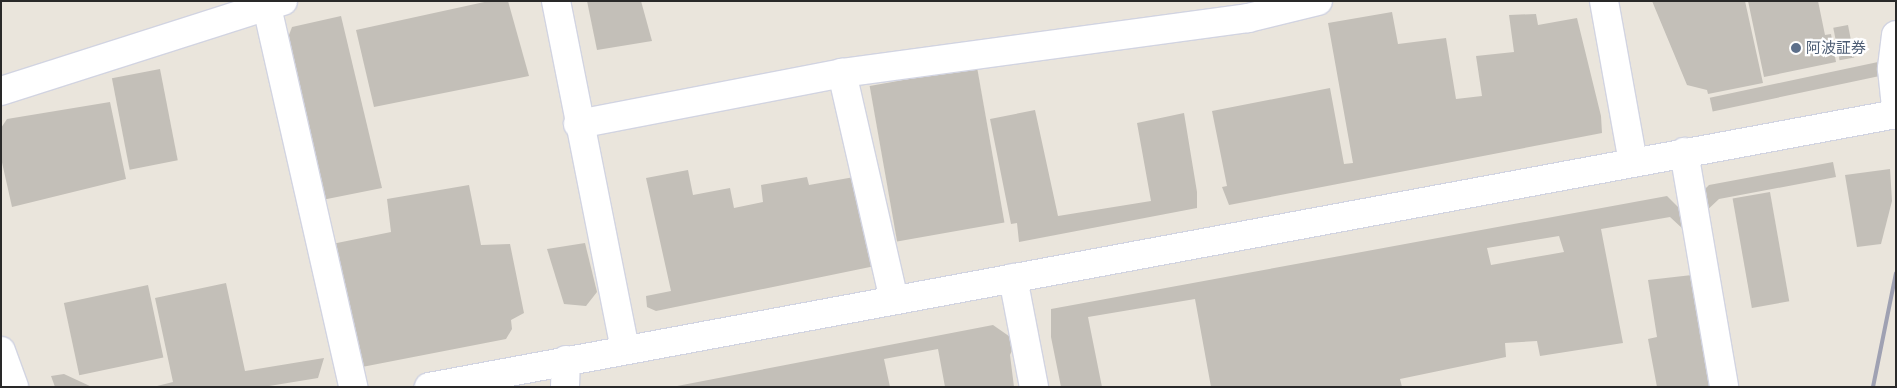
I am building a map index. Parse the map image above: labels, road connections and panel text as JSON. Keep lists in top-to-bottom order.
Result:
{
  "places": ["阿波証券"]
}
